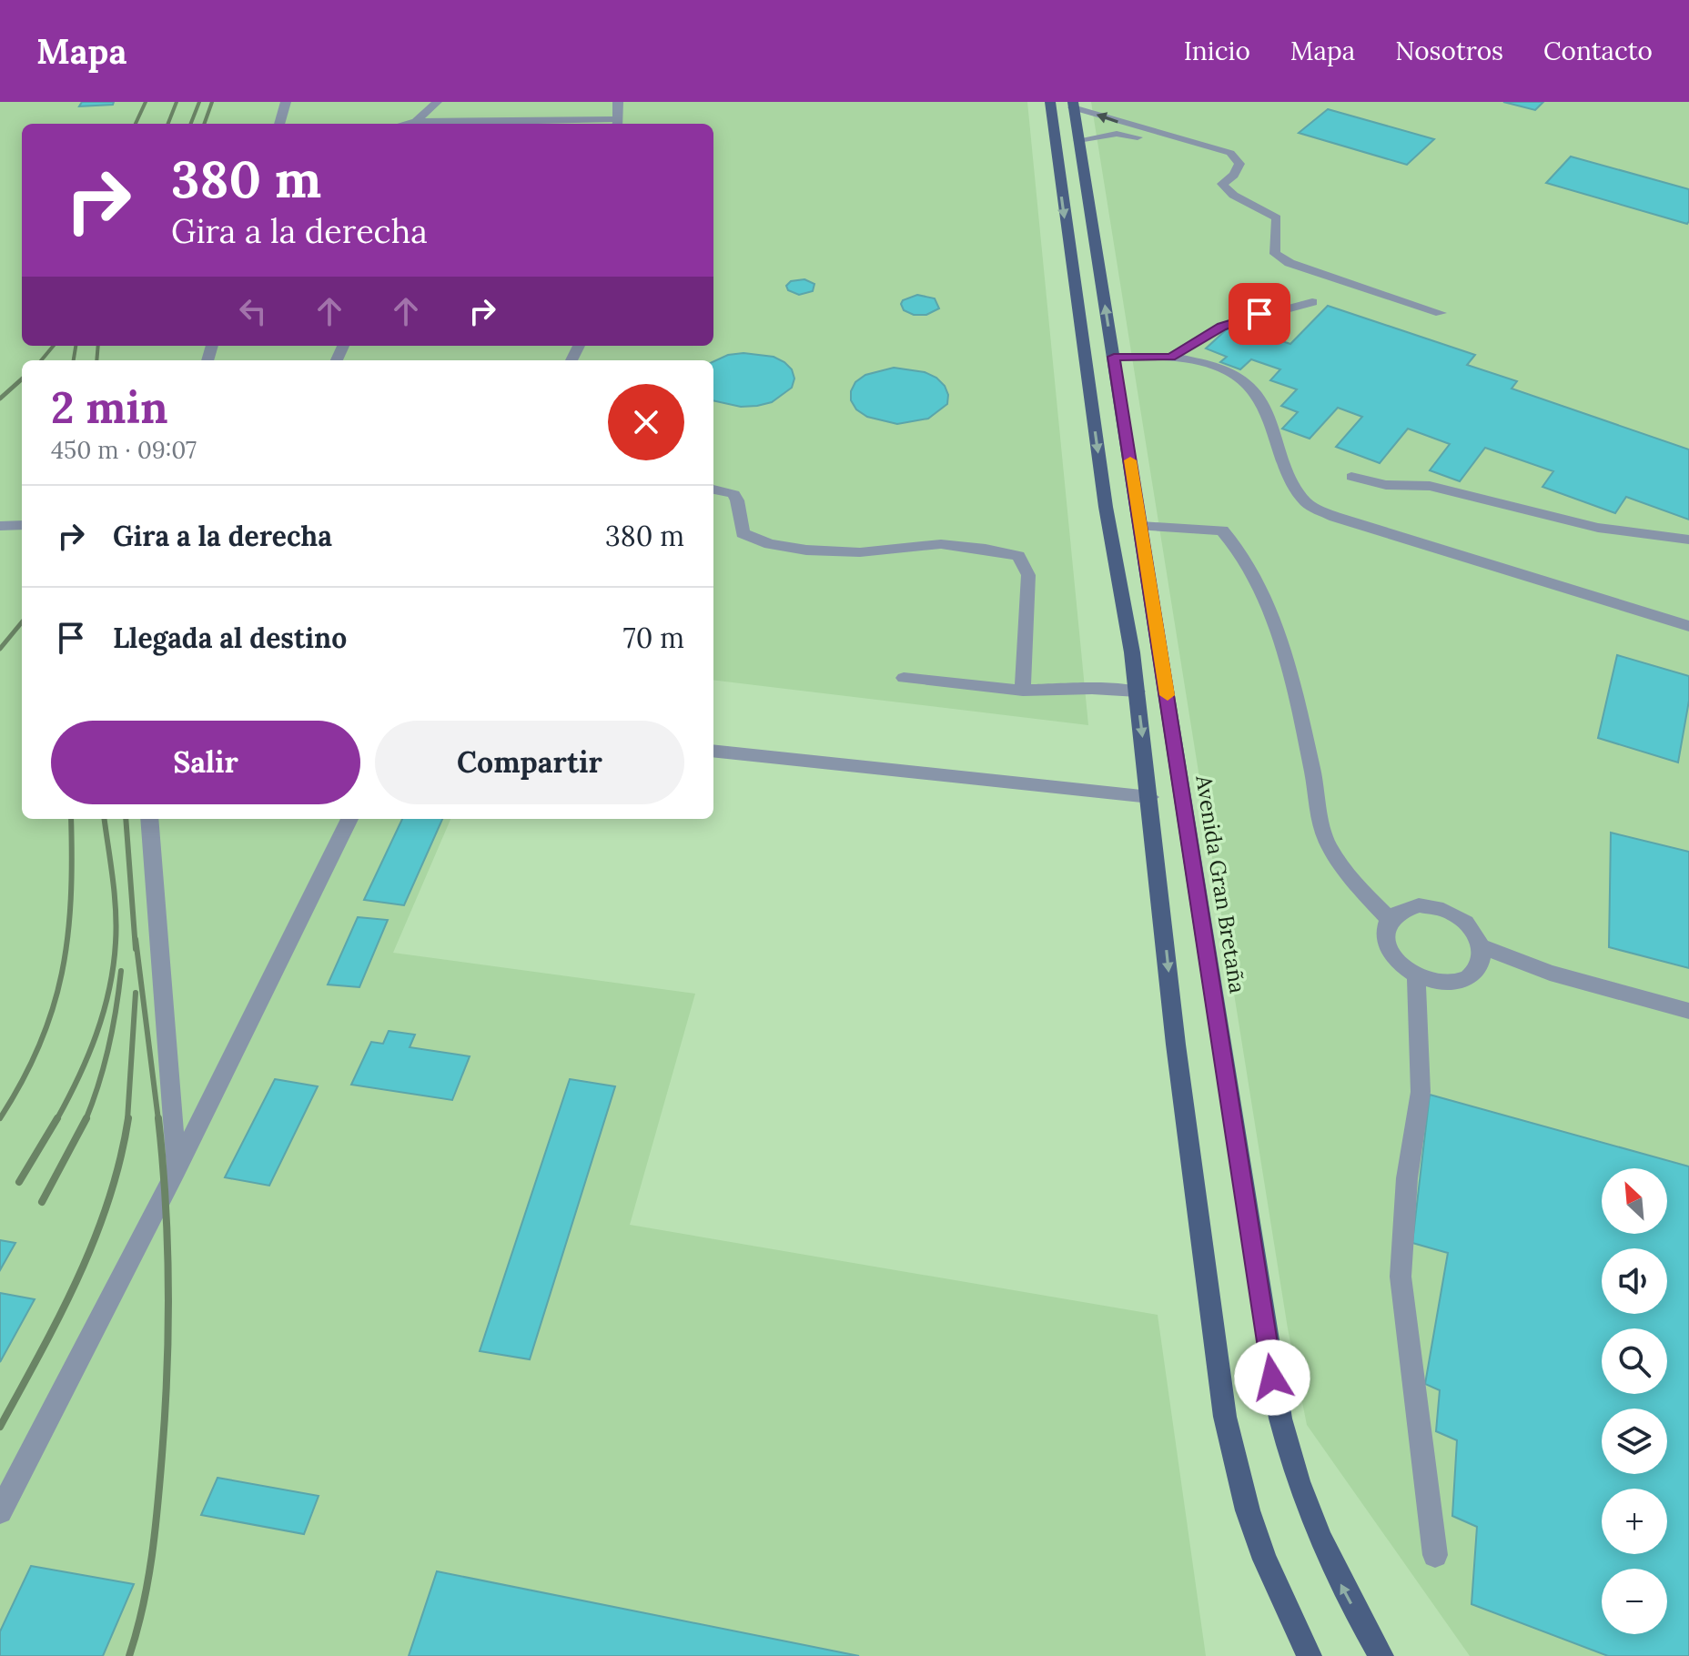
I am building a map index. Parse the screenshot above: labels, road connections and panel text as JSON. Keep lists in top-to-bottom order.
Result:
{
  "streets": {
    "main road": ["Avenida Gran Bretaña"]
  },
  "north": "top left",
  "page": {
    "header": "Mapa",
    "nav": [
      "Inicio",
      "Mapa",
      "Nosotros",
      "Contacto"
    ],
    "turn": ["380 m", "Gira a la derecha"],
    "heading": ["2 min", "450 m · 09:07"],
    "list": [
      {
        "name": "Gira a la derecha",
        "value": "380 m"
      },
      {
        "name": "Llegada al destino",
        "value": "70 m"
      }
    ],
    "buttons": ["Salir", "Compartir"],
    "map_buttons": ["+", "−"]
  }
}
